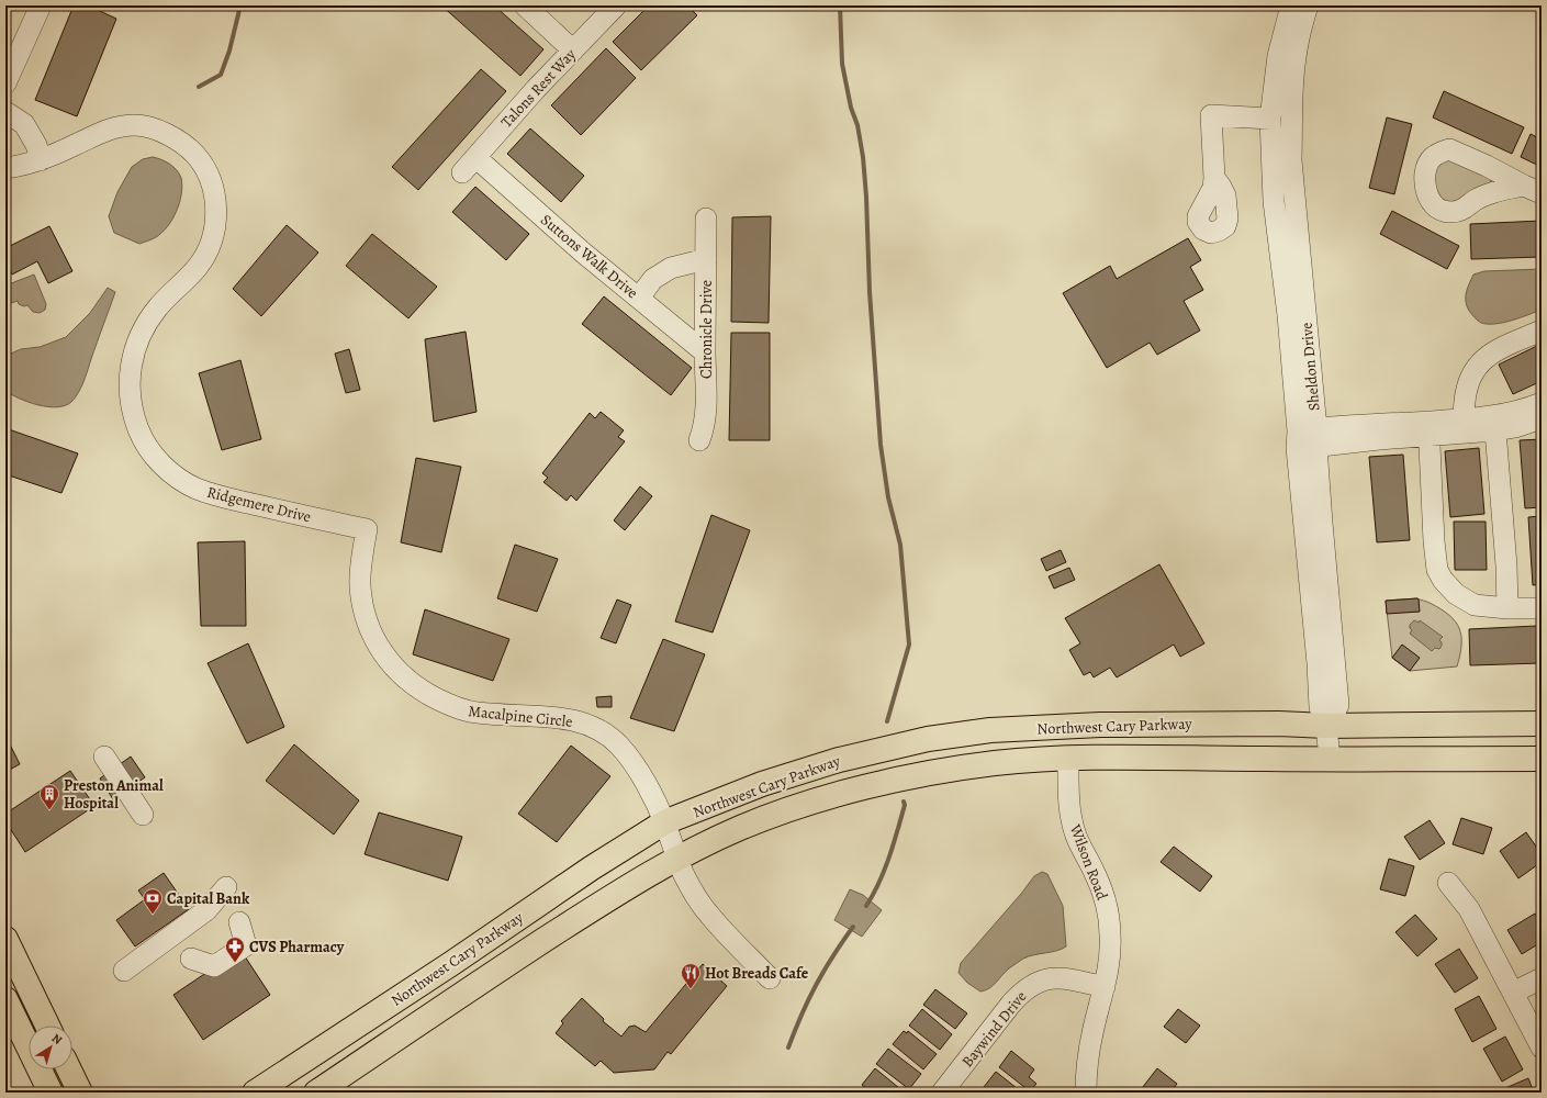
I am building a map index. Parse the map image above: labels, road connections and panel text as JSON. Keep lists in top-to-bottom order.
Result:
{
  "streets": {
    "main road": ["Northwest Cary Parkway"],
    "street": [
      "Talons Rest Way",
      "Suttons Walk Drive",
      "Chronicle Drive",
      "Sheldon Drive",
      "Ridgemere Drive",
      "Macalpine Circle",
      "Wilson Road",
      "Baywind Drive"
    ]
  },
  "crossings": [
    ["Talons Rest Way", "Suttons Walk Drive"],
    ["Suttons Walk Drive", "Chronicle Drive"],
    ["Sheldon Drive", "Northwest Cary Parkway"],
    ["Ridgemere Drive", "Macalpine Circle"],
    ["Macalpine Circle", "Northwest Cary Parkway"],
    ["Northwest Cary Parkway", "Wilson Road"],
    ["Wilson Road", "Baywind Drive"]
  ],
  "places": {
    "building": ["Preston Animal Hospital"],
    "bank": ["Capital Bank"],
    "pharmacy": ["CVS Pharmacy"],
    "restaurant": ["Hot Breads Cafe"]
  },
  "north": "top right"
}
